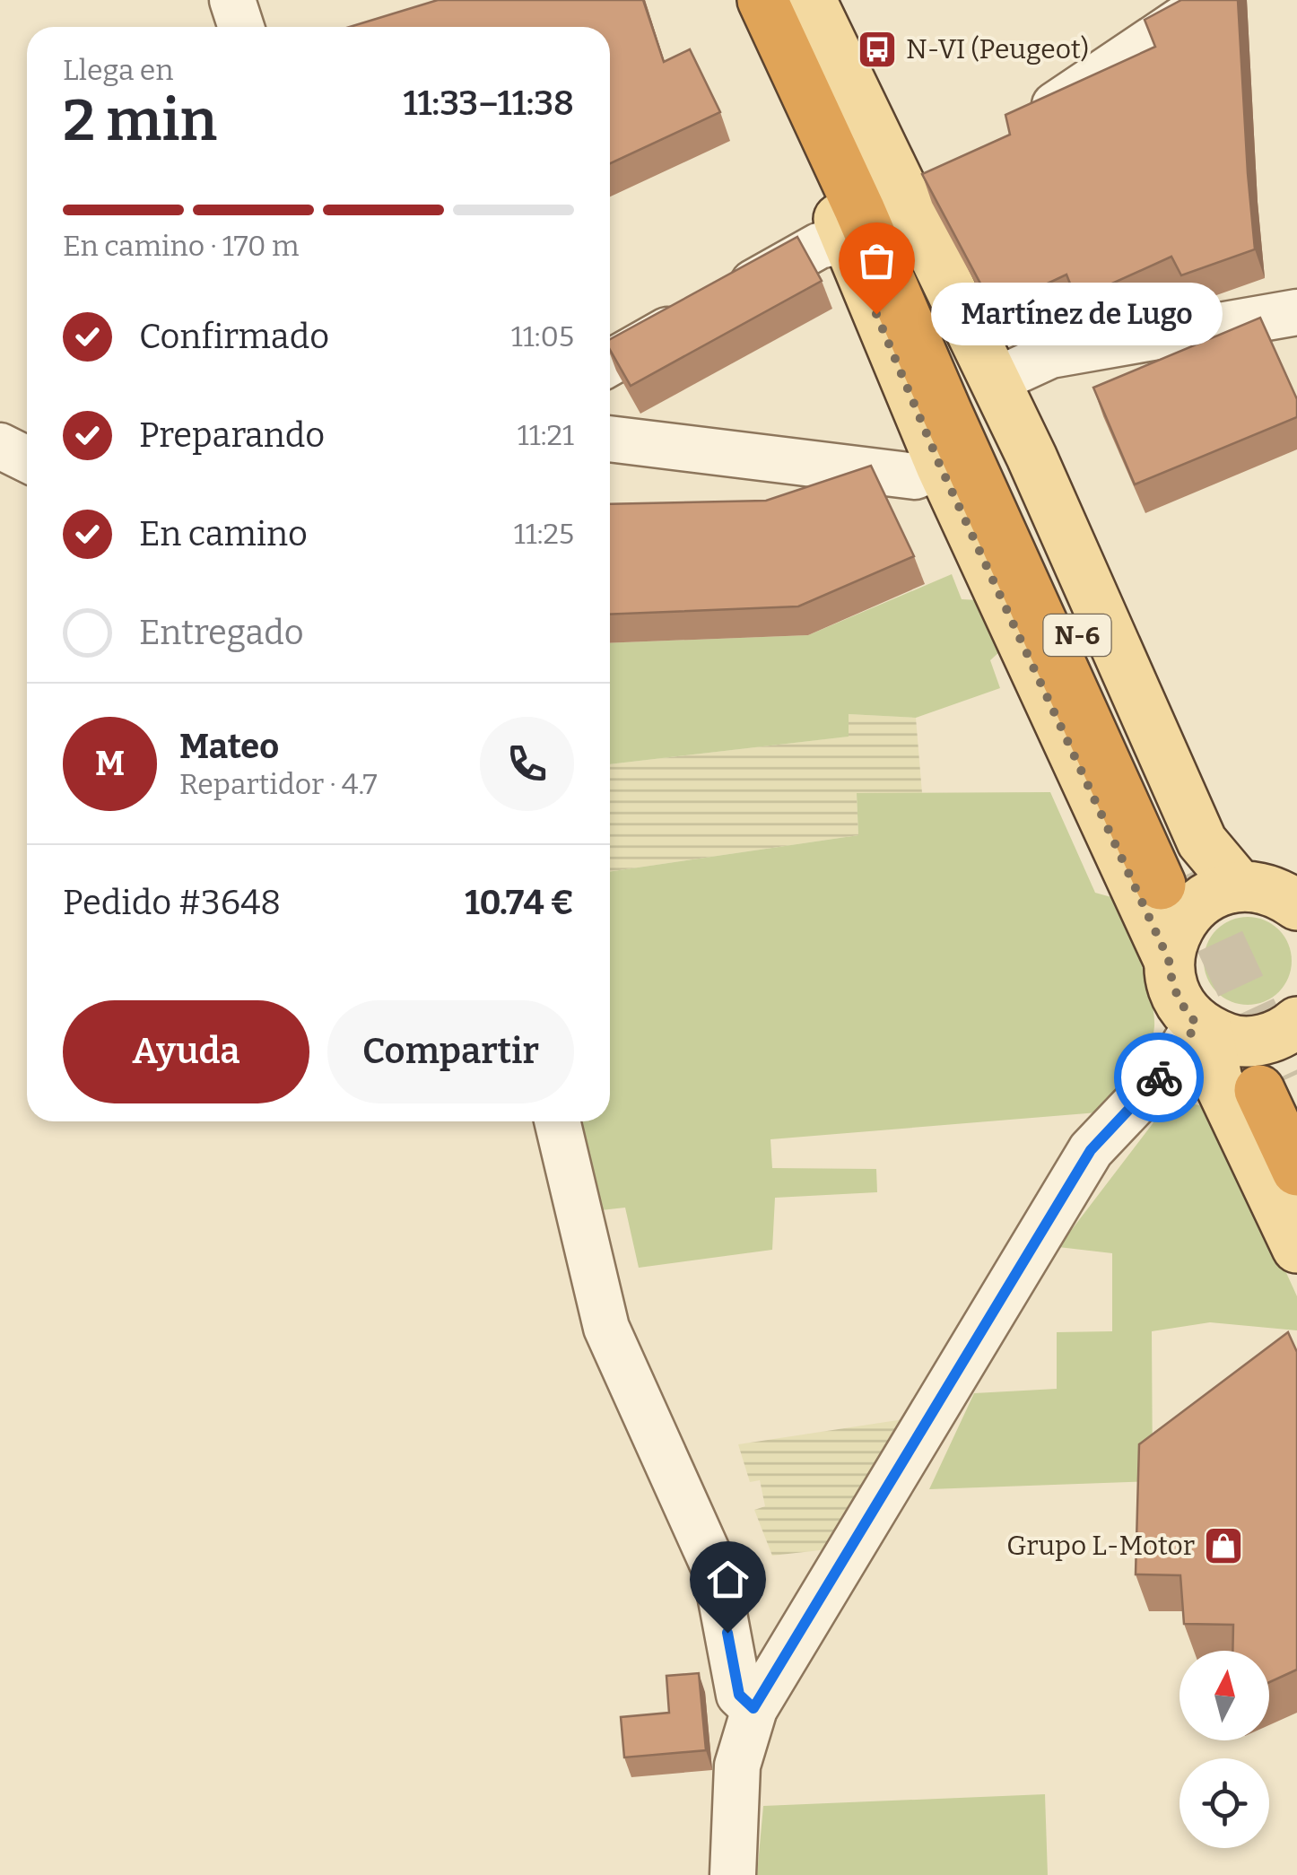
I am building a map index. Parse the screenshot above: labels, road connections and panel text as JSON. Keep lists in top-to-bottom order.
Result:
{
  "streets": {
    "highway": ["N-6"]
  },
  "places": {
    "bus stop": ["N-VI (Peugeot)"],
    "other": ["Martínez de Lugo"],
    "shop": ["Grupo L-Motor"]
  },
  "north": "top",
  "page": {
    "heading": ["2 min", "Llega en", "11:33–11:38"],
    "panel": [
      "Mateo",
      "Repartidor · 4.7",
      "Pedido #3648",
      "10.74 €"
    ],
    "bar": "En camino · 170 m",
    "bubble": "Martínez de Lugo",
    "list": [
      ["Confirmado", "11:05"],
      ["Preparando", "11:21"],
      ["En camino", "11:25"],
      "Entregado"
    ],
    "round": "M",
    "buttons": ["Ayuda", "Compartir"]
  }
}
